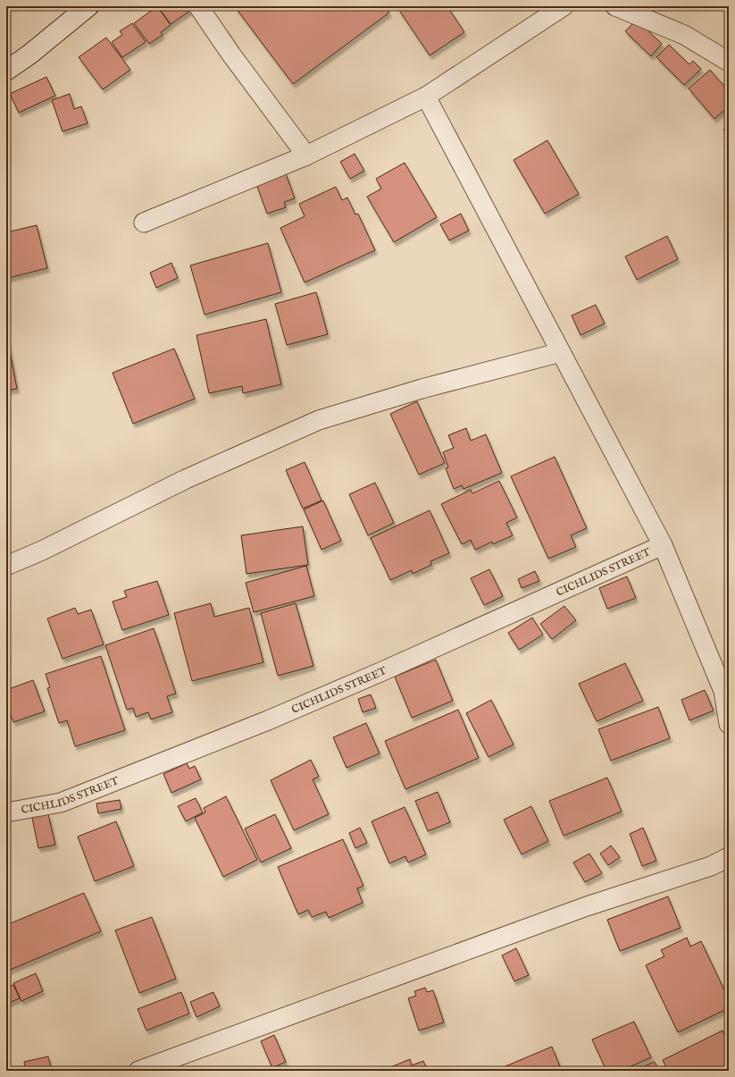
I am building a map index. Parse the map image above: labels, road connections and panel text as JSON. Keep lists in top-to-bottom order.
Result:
{
  "streets": {
    "street": ["CICHLIDS STREET"]
  }
}
